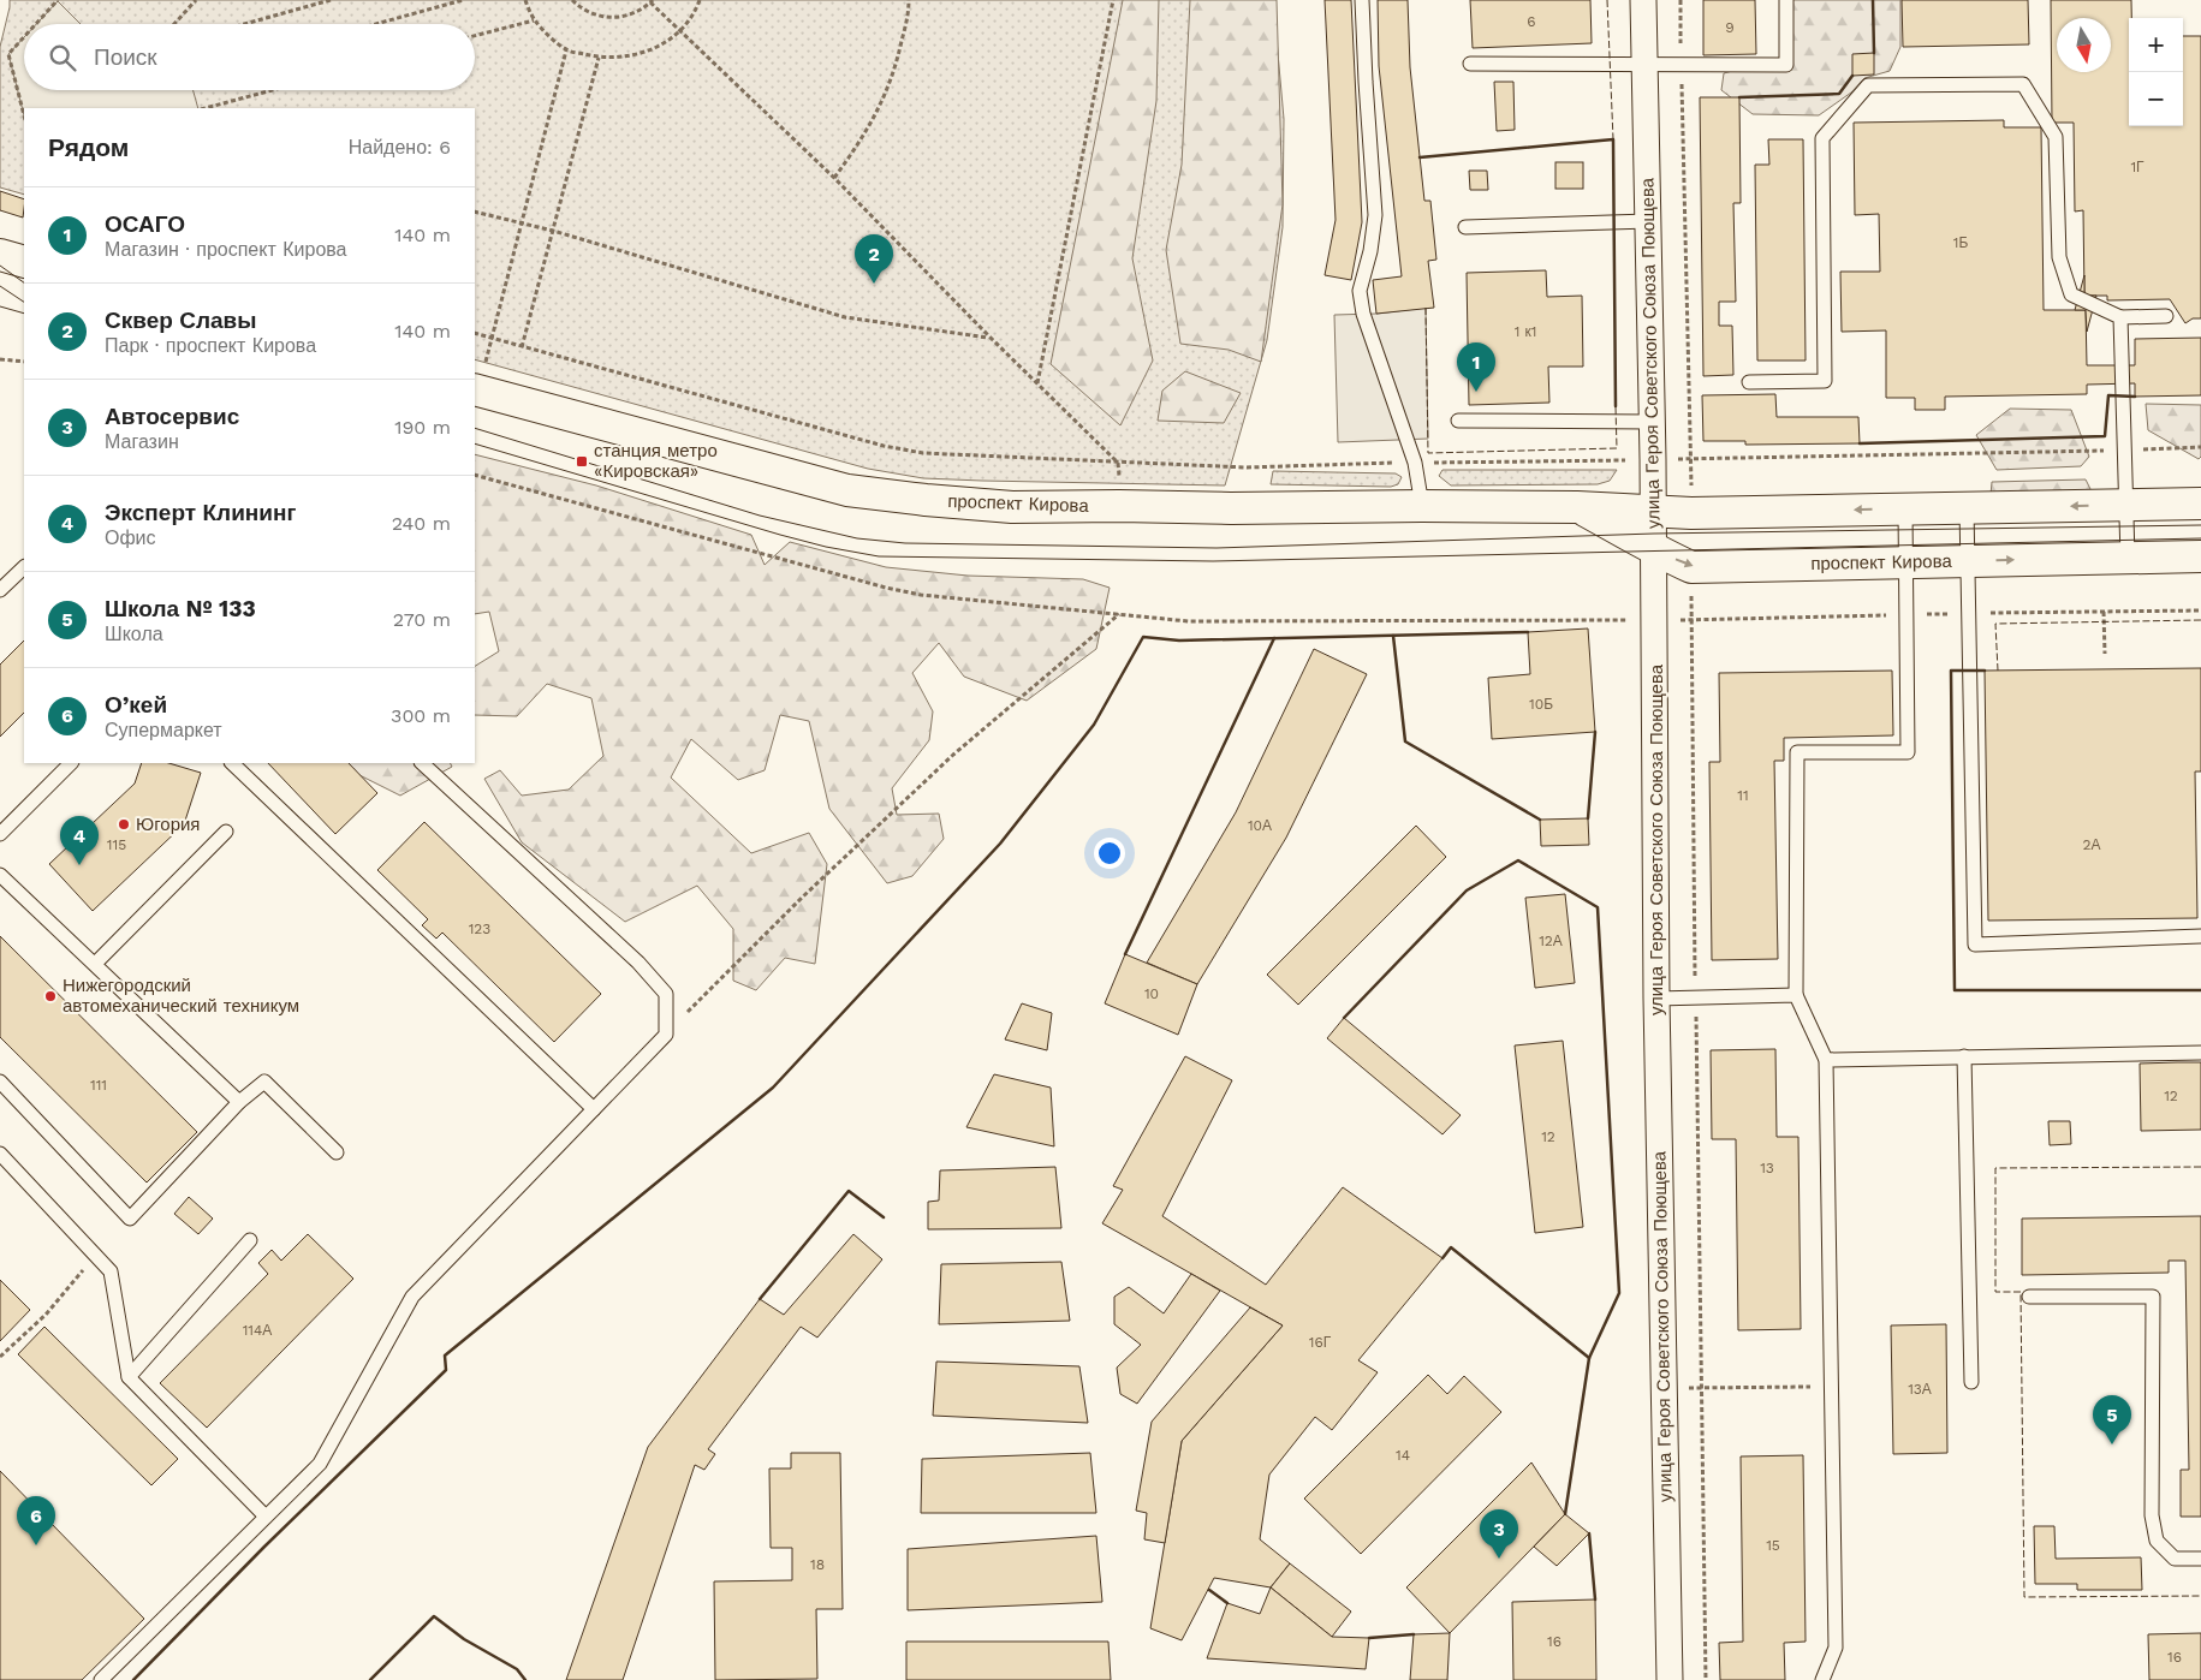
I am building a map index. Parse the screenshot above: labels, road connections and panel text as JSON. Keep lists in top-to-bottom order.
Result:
{
  "streets": {
    "street": ["улица Героя Советского Союза Поющева", "проспект Кирова"]
  },
  "crossings": [
    ["улица Героя Советского Союза Поющева", "проспект Кирова"]
  ],
  "places": {
    "transit": ["станция метро «Кировская»"],
    "other": ["Югория", "Нижегородский автомеханический техникум"]
  },
  "house_numbers": [
    "6",
    "9",
    "1Г",
    "1Б",
    "1 к1",
    "10Б",
    "11",
    "10А",
    "115",
    "2А",
    "123",
    "12А",
    "10",
    "111",
    "12",
    "12",
    "13",
    "114А",
    "16Г",
    "13А",
    "14",
    "15",
    "18",
    "16",
    "16"
  ],
  "north": "bottom",
  "page": {
    "map_buttons": ["+", "−"],
    "search": "Поиск",
    "heading": ["Рядом", "Найдено: 6"],
    "list": [
      {
        "mark": "1",
        "name": "ОСАГО",
        "note": "Магазин · проспект Кирова",
        "value": "140 m"
      },
      {
        "mark": "2",
        "name": "Сквер Славы",
        "note": "Парк · проспект Кирова",
        "value": "140 m"
      },
      {
        "mark": "3",
        "name": "Автосервис",
        "note": "Магазин",
        "value": "190 m"
      },
      {
        "mark": "4",
        "name": "Эксперт Клининг",
        "note": "Офис",
        "value": "240 m"
      },
      {
        "mark": "5",
        "name": "Школа № 133",
        "note": "Школа",
        "value": "270 m"
      },
      {
        "mark": "6",
        "name": "О’кей",
        "note": "Супермаркет",
        "value": "300 m"
      }
    ],
    "pins": [
      "2",
      "1",
      "4",
      "5",
      "6",
      "3"
    ]
  }
}
